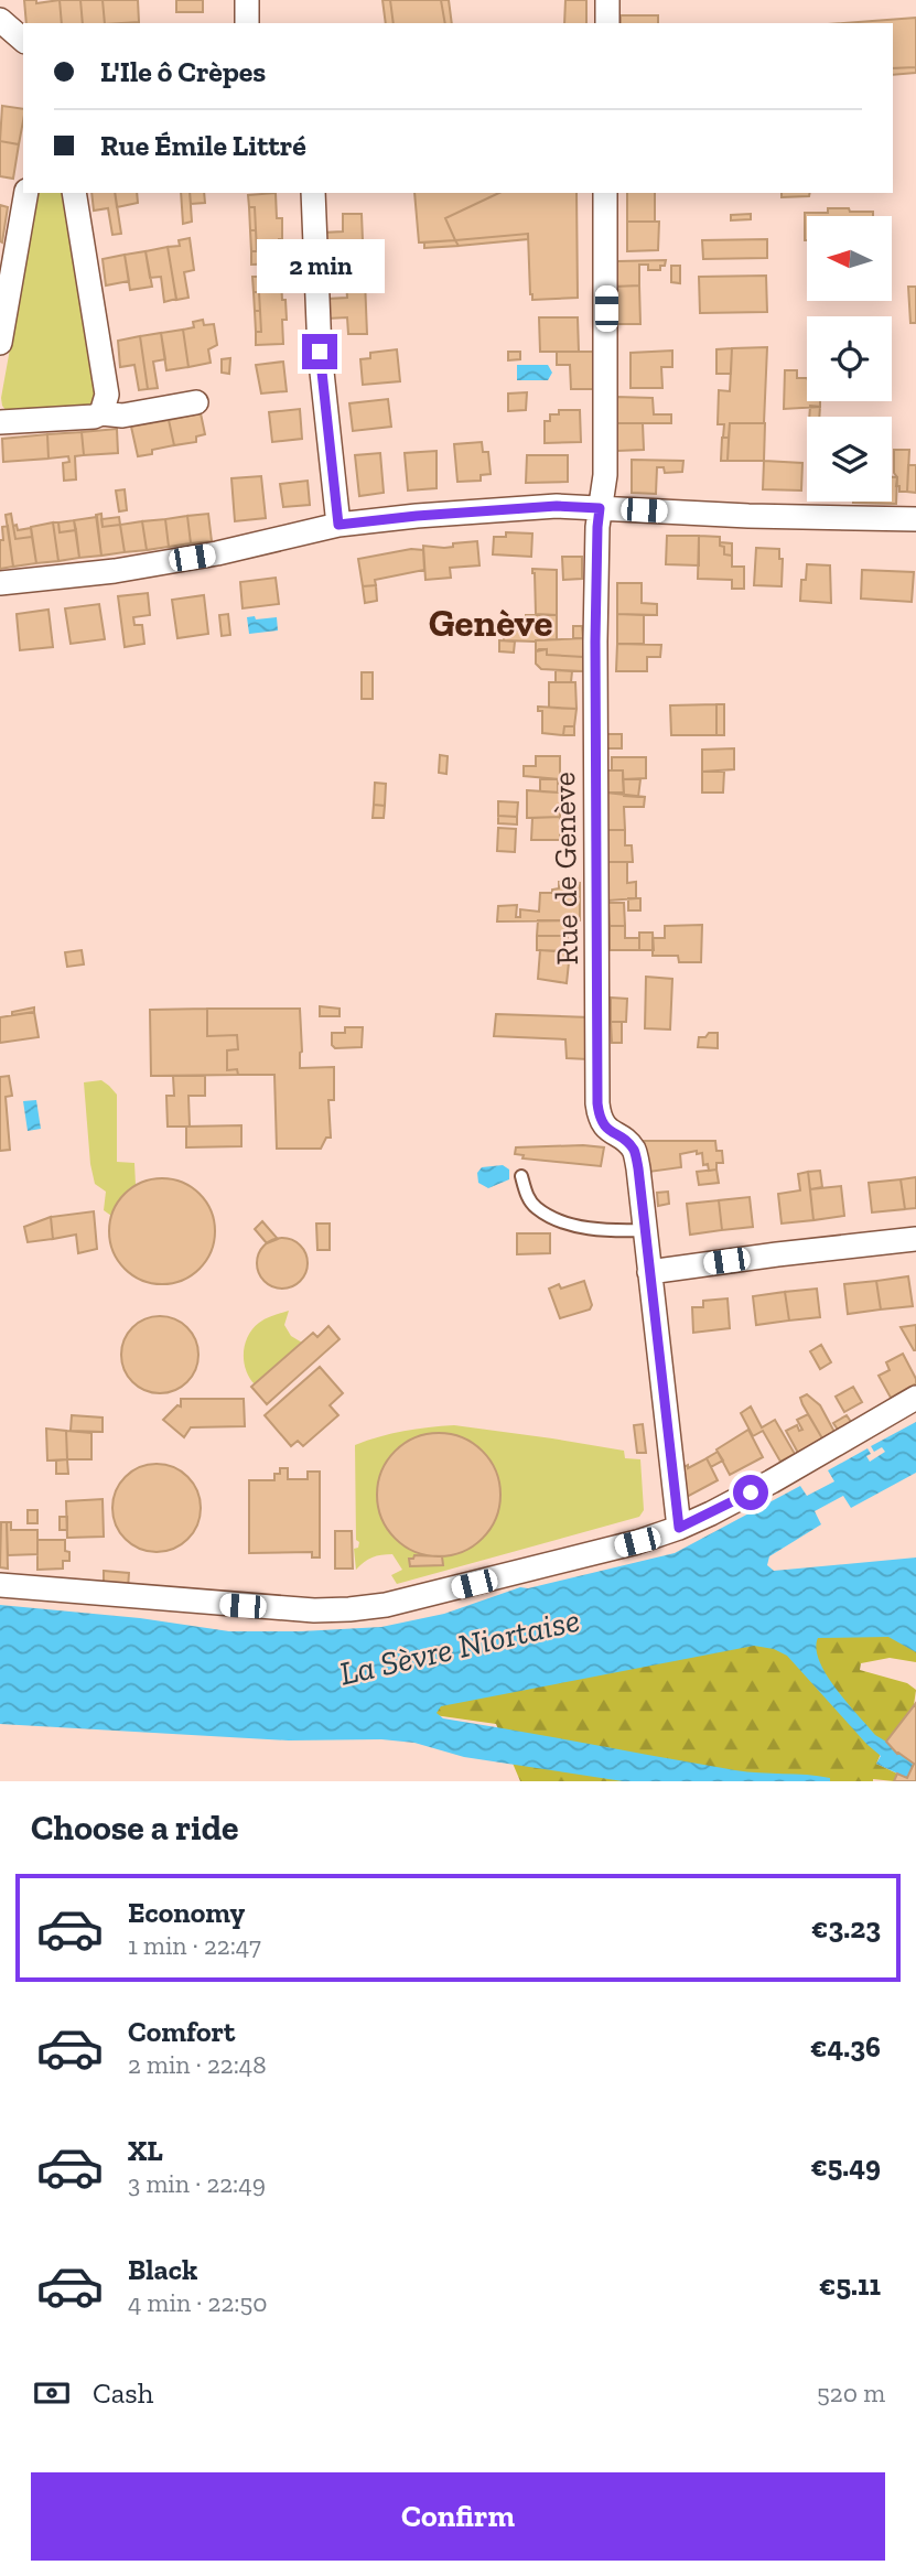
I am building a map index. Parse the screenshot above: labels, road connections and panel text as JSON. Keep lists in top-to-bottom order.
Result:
{
  "streets": {
    "street": ["Rue de Genève"]
  },
  "districts": ["Genève"],
  "water": ["La Sèvre Niortaise"],
  "north": "left",
  "page": {
    "banner": ["L'Ile ô Crèpes", "Rue Émile Littré"],
    "bubble": "2 min",
    "heading": "Choose a ride",
    "list": [
      {
        "name": "Economy",
        "note": "1 min · 22:47",
        "value": "€3.23"
      },
      {
        "name": "Comfort",
        "note": "2 min · 22:48",
        "value": "€4.36"
      },
      {
        "name": "XL",
        "note": "3 min · 22:49",
        "value": "€5.49"
      },
      {
        "name": "Black",
        "note": "4 min · 22:50",
        "value": "€5.11"
      }
    ],
    "pay": ["Cash", "520 m"],
    "buttons": "Confirm"
  }
}
